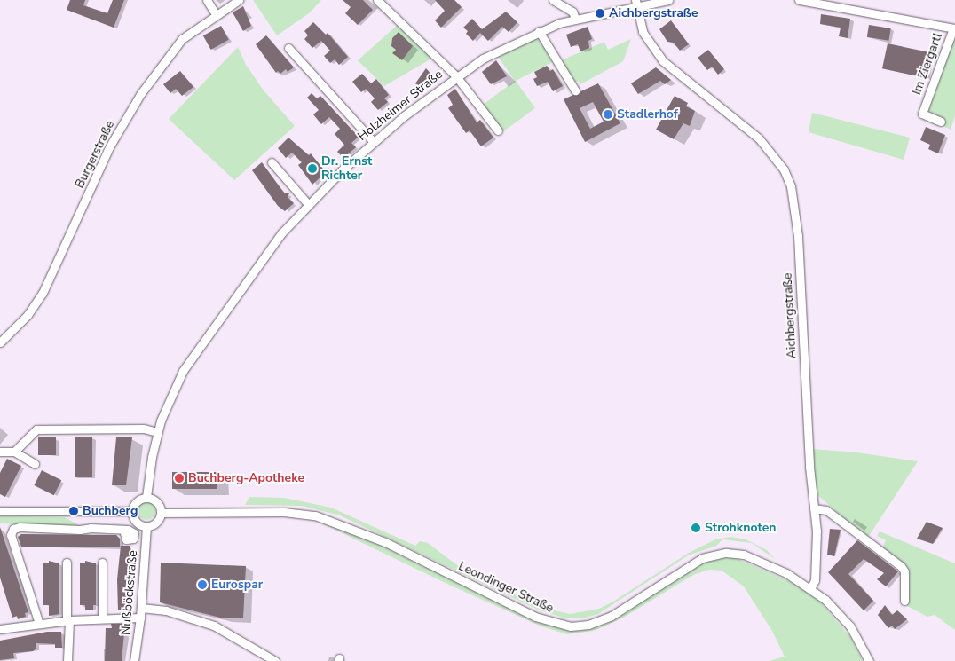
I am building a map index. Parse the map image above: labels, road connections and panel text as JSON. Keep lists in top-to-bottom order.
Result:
{
  "streets": {
    "street": [
      "Im Ziergartl",
      "Holzheimer Straße",
      "Burgerstraße",
      "Aichbergstraße",
      "Leondinger Straße",
      "Nußböckstraße"
    ]
  },
  "crossings": [
    ["Holzheimer Straße", "Aichbergstraße"],
    ["Holzheimer Straße", "Leondinger Straße"],
    ["Holzheimer Straße", "Nußböckstraße"],
    ["Aichbergstraße", "Leondinger Straße"],
    ["Leondinger Straße", "Nußböckstraße"]
  ],
  "places": [
    "Aichbergstraße",
    "Stadlerhof",
    "Dr. Ernst Richter",
    "Buchberg-Apotheke",
    "Buchberg",
    "Strohknoten",
    "Eurospar"
  ]
}
